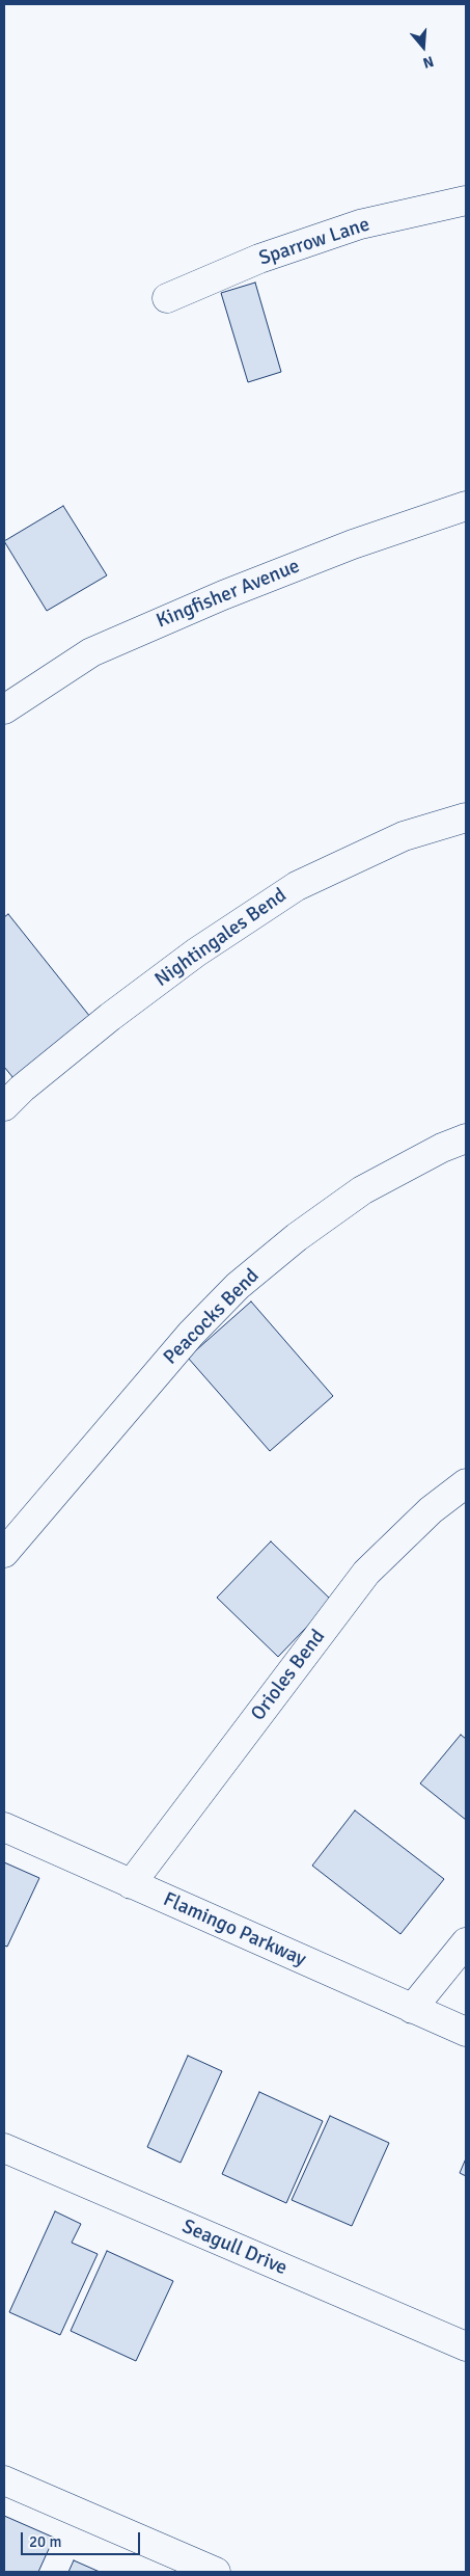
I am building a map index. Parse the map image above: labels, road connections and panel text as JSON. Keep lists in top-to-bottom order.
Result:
{
  "streets": {
    "street": [
      "Sparrow Lane",
      "Kingfisher Avenue",
      "Nightingales Bend",
      "Peacocks Bend",
      "Orioles Bend",
      "Flamingo Parkway",
      "Seagull Drive"
    ]
  },
  "crossings": [
    ["Orioles Bend", "Flamingo Parkway"]
  ],
  "scale_bar": "20 m",
  "north": "bottom"
}
